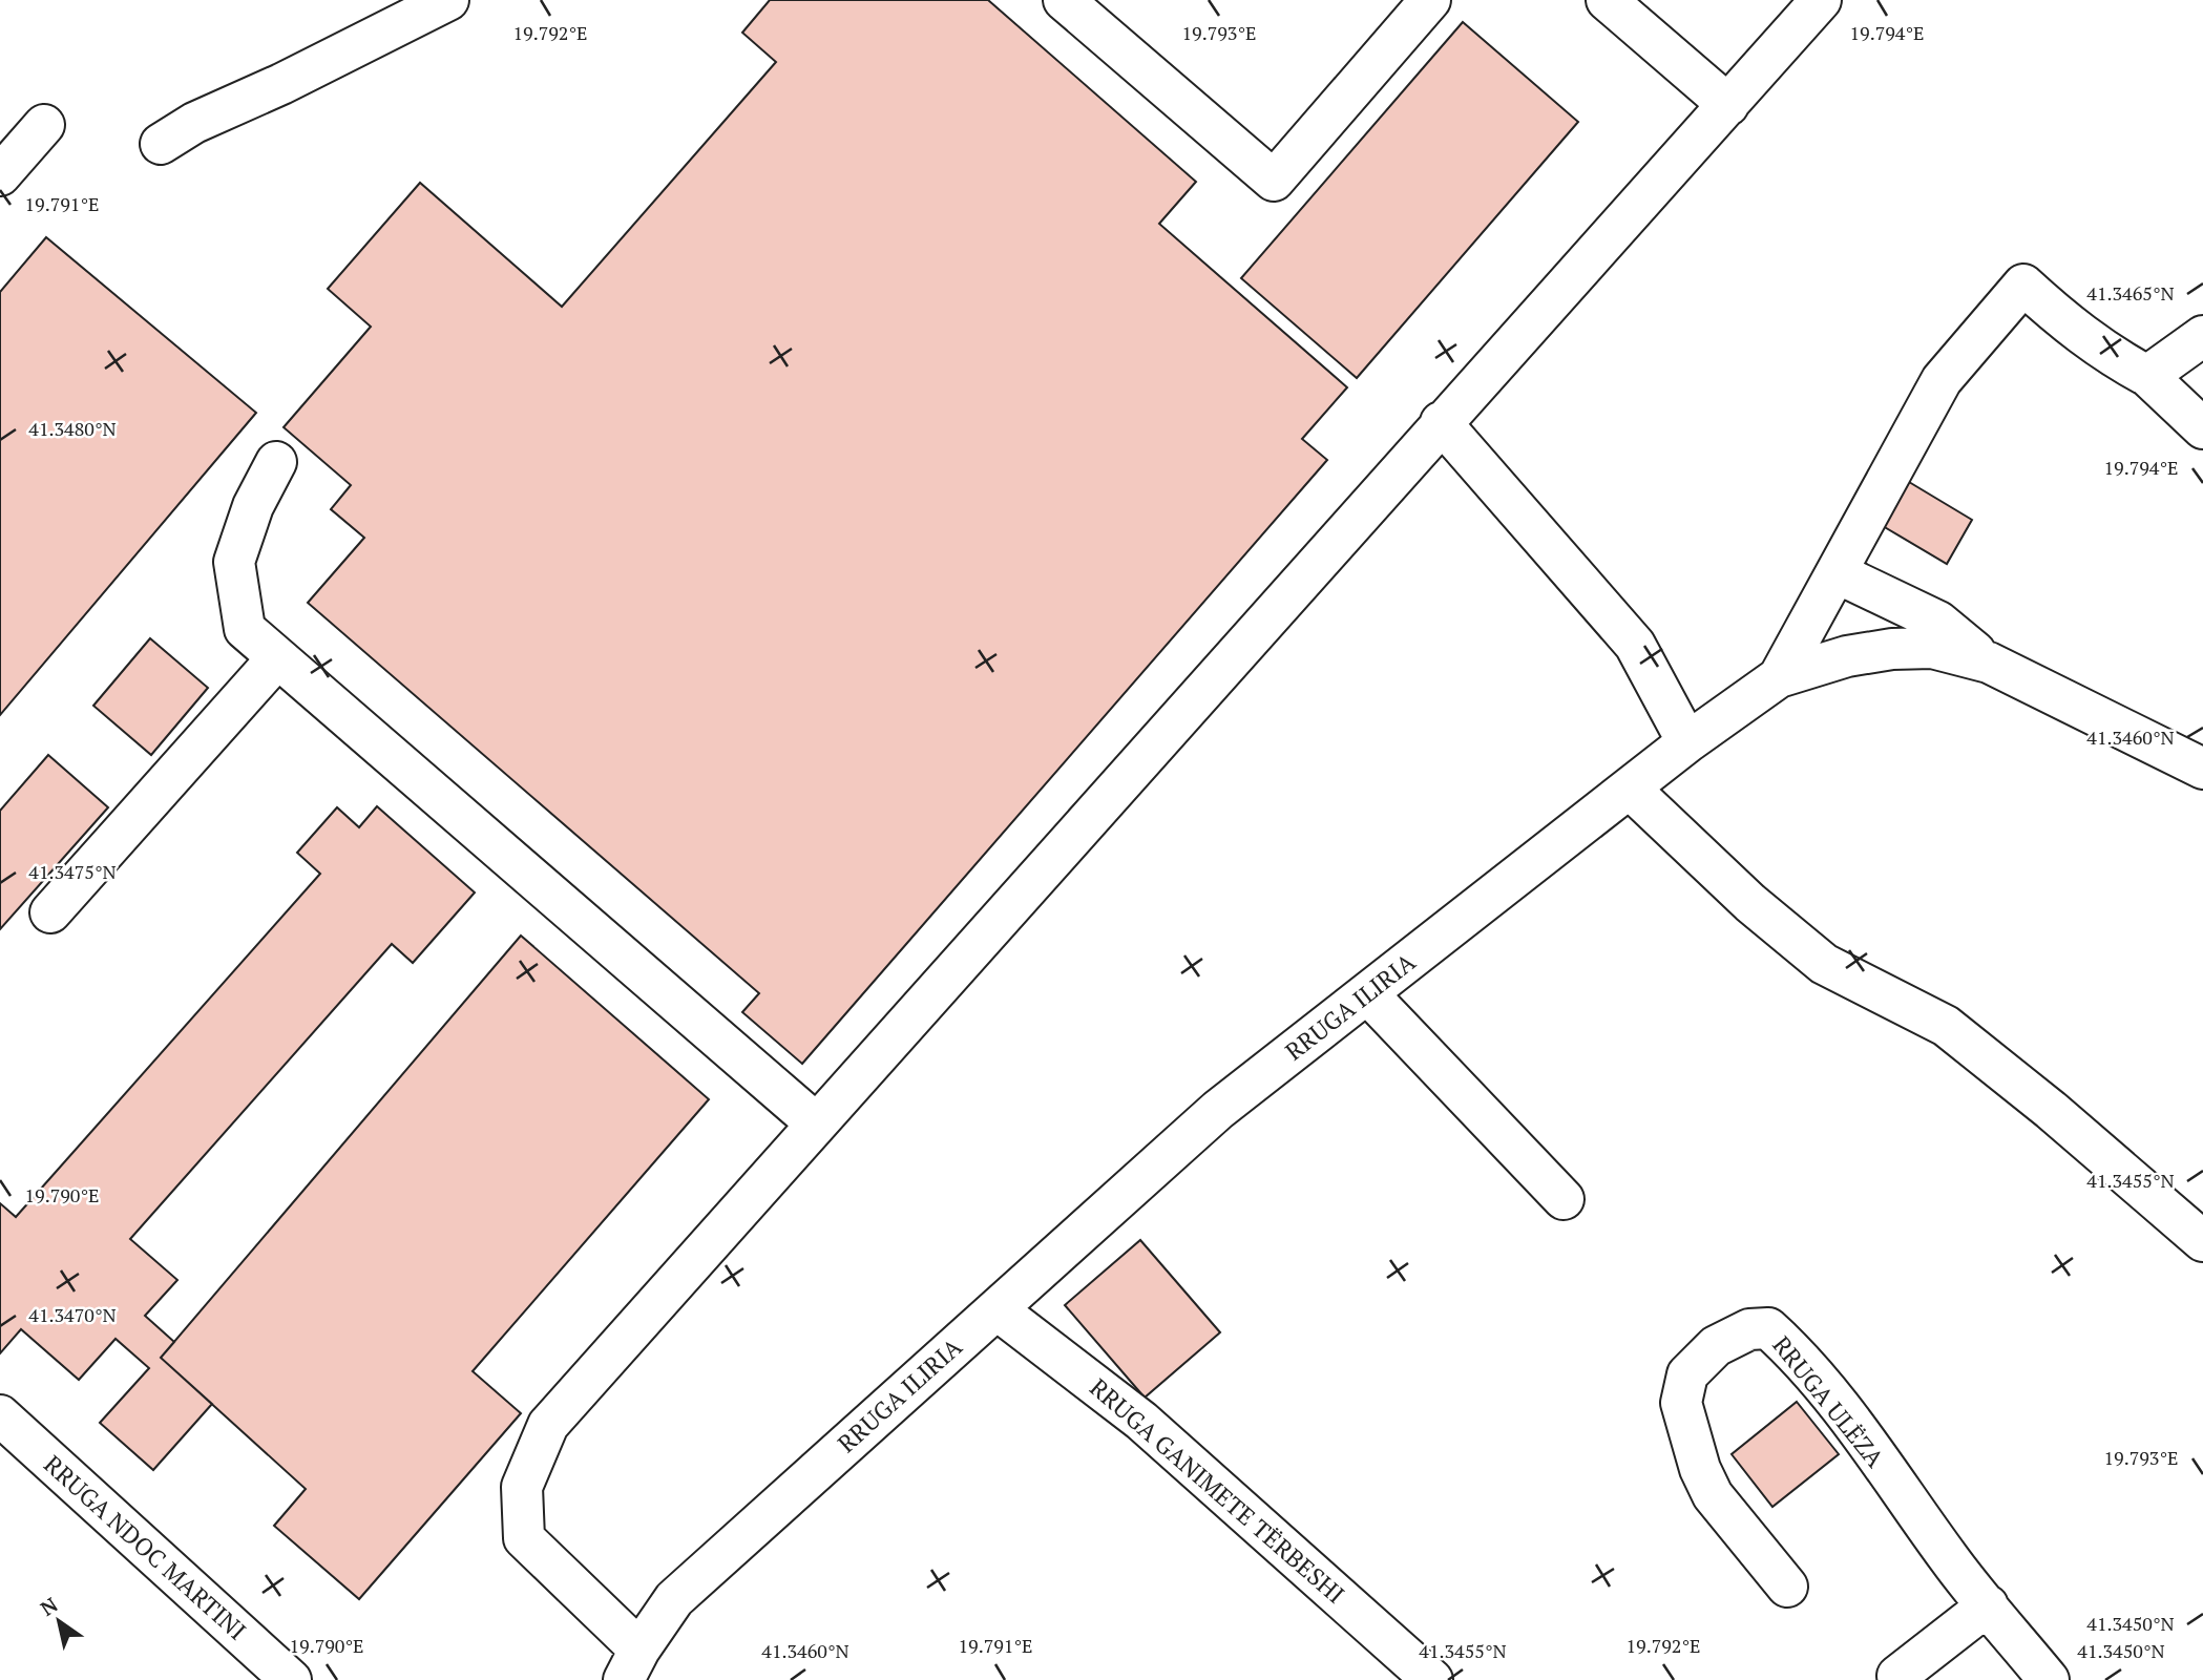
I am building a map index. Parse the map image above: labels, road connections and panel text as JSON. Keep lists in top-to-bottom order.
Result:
{
  "streets": {
    "street": [
      "RRUGA ILIRIA",
      "RRUGA ULËZA",
      "RRUGA GANIMETE TËRBESHI",
      "RRUGA NDOC MARTINI"
    ]
  },
  "crossings": [
    ["RRUGA ILIRIA", "RRUGA GANIMETE TËRBESHI"]
  ],
  "north": "top left",
  "coordinates": [
    "19.792°E",
    "19.793°E",
    "19.794°E",
    "19.791°E",
    "41.3465°N",
    "41.3480°N",
    "41.3460°N",
    "41.3475°N",
    "41.3455°N",
    "19.790°E",
    "41.3470°N",
    "41.3450°N"
  ]
}
